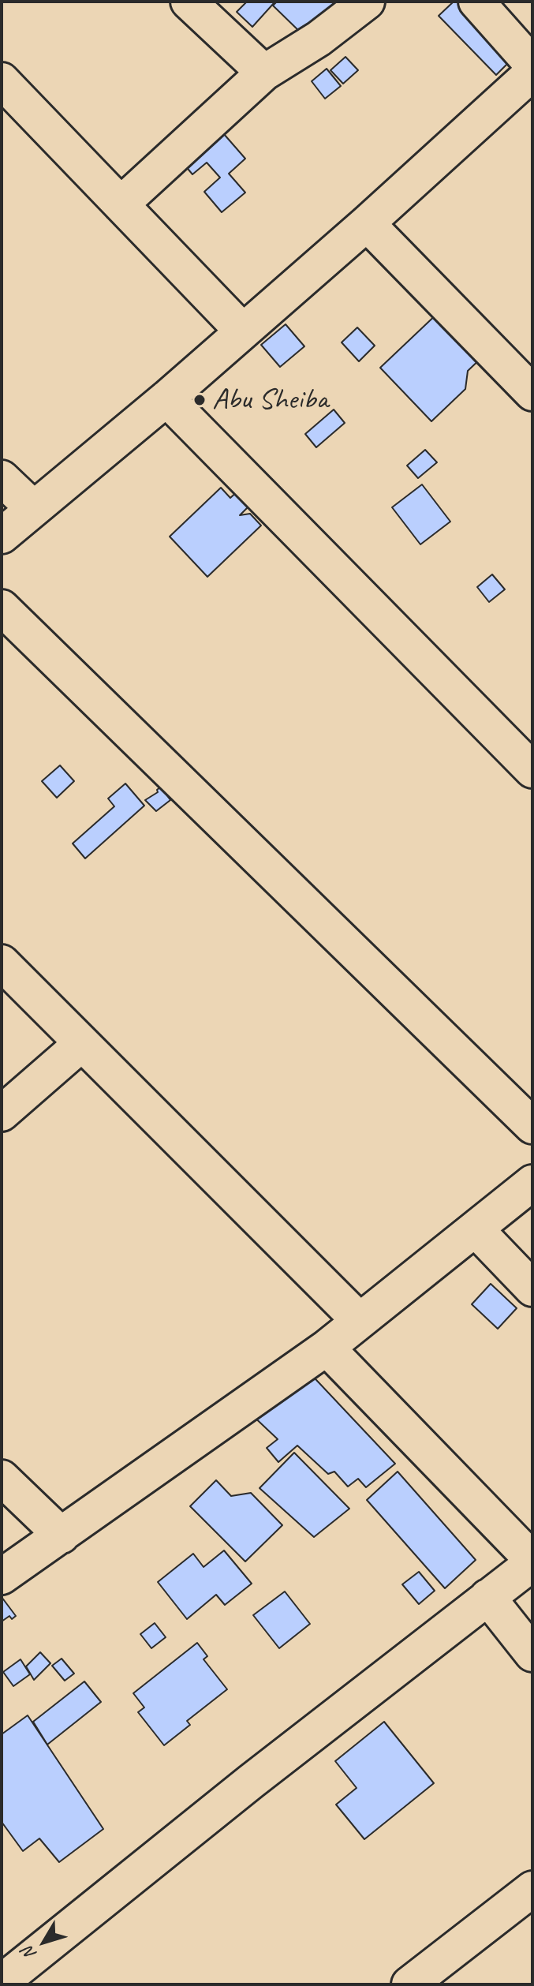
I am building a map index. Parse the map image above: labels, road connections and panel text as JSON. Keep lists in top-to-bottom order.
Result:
{
  "places": ["Abu Sheiba"],
  "north": "bottom left"
}
